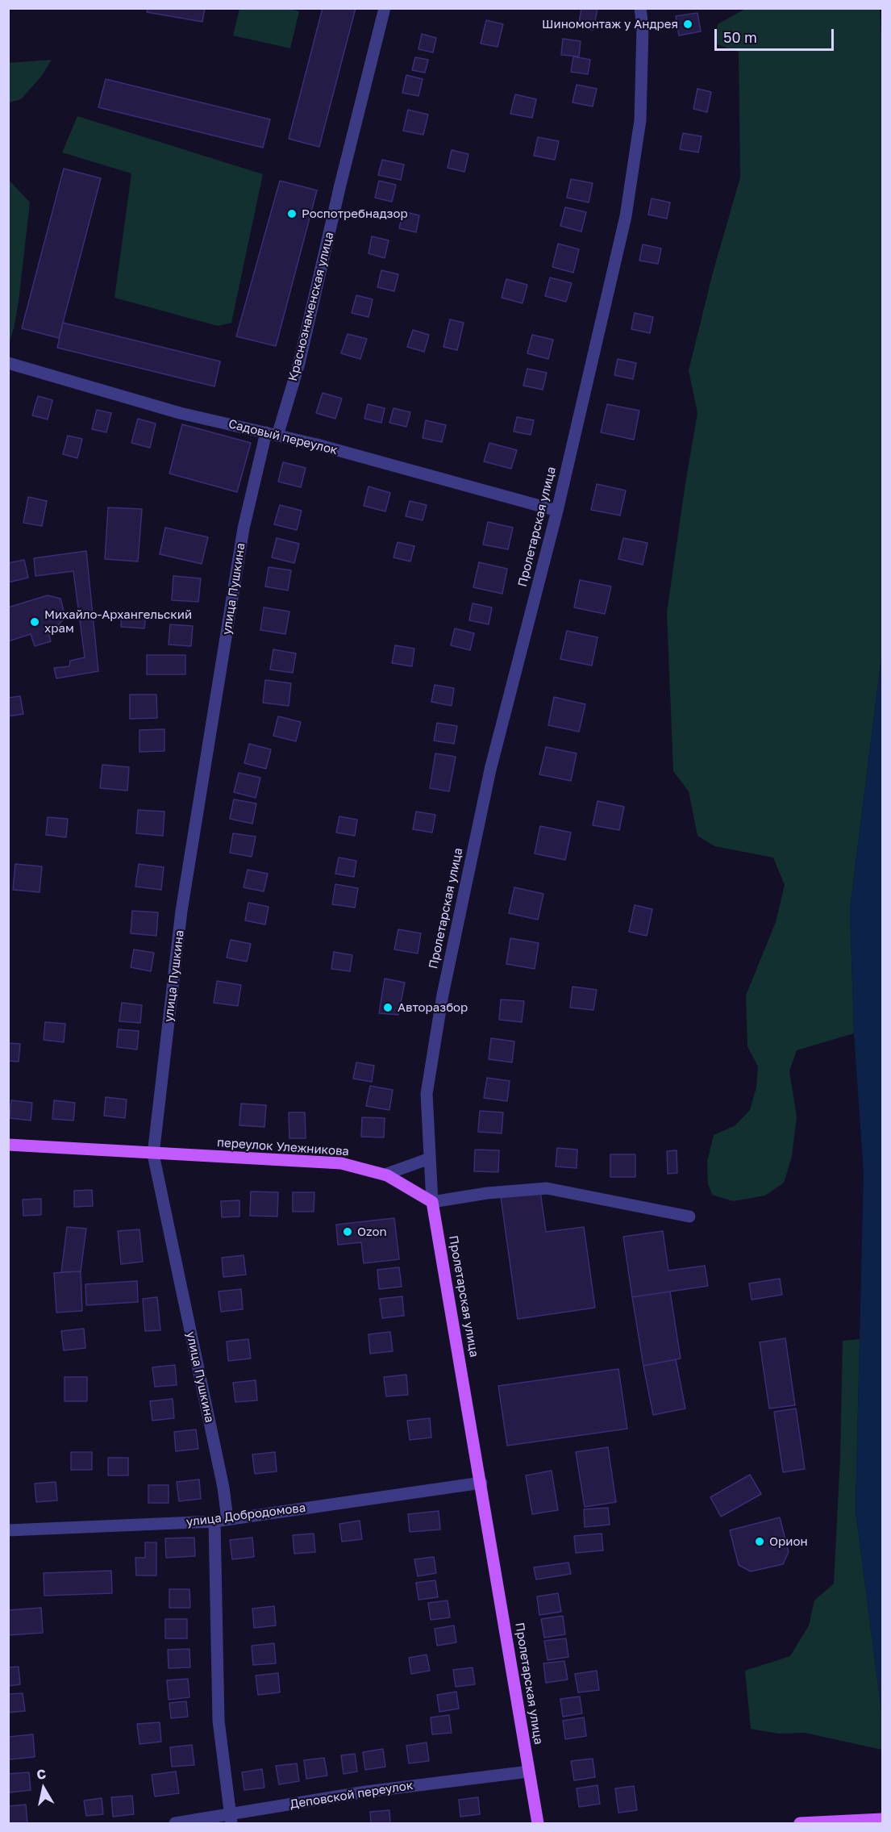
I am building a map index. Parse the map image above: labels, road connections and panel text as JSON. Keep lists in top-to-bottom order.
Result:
{
  "streets": {
    "main road": ["Пролетарская улица", "переулок Улежникова"],
    "street": [
      "Краснознаменская улица",
      "Садовый переулок",
      "улица Пушкина",
      "улица Добродомова",
      "Деповской переулок"
    ]
  },
  "crossings": [
    ["Краснознаменская улица", "Садовый переулок"],
    ["Краснознаменская улица", "улица Пушкина"],
    ["Садовый переулок", "Пролетарская улица"],
    ["Садовый переулок", "улица Пушкина"],
    ["Пролетарская улица", "переулок Улежникова"],
    ["Пролетарская улица", "улица Добродомова"],
    ["Пролетарская улица", "Деповской переулок"],
    ["улица Пушкина", "переулок Улежникова"],
    ["улица Пушкина", "улица Добродомова"]
  ],
  "places": [
    "Шиномонтаж у Андрея",
    "Роспотребнадзор",
    "Михайло-Архангельский храм",
    "Авторазбор",
    "Ozon",
    "Орион"
  ],
  "scale_bar": "50 m",
  "north": "top"
}
